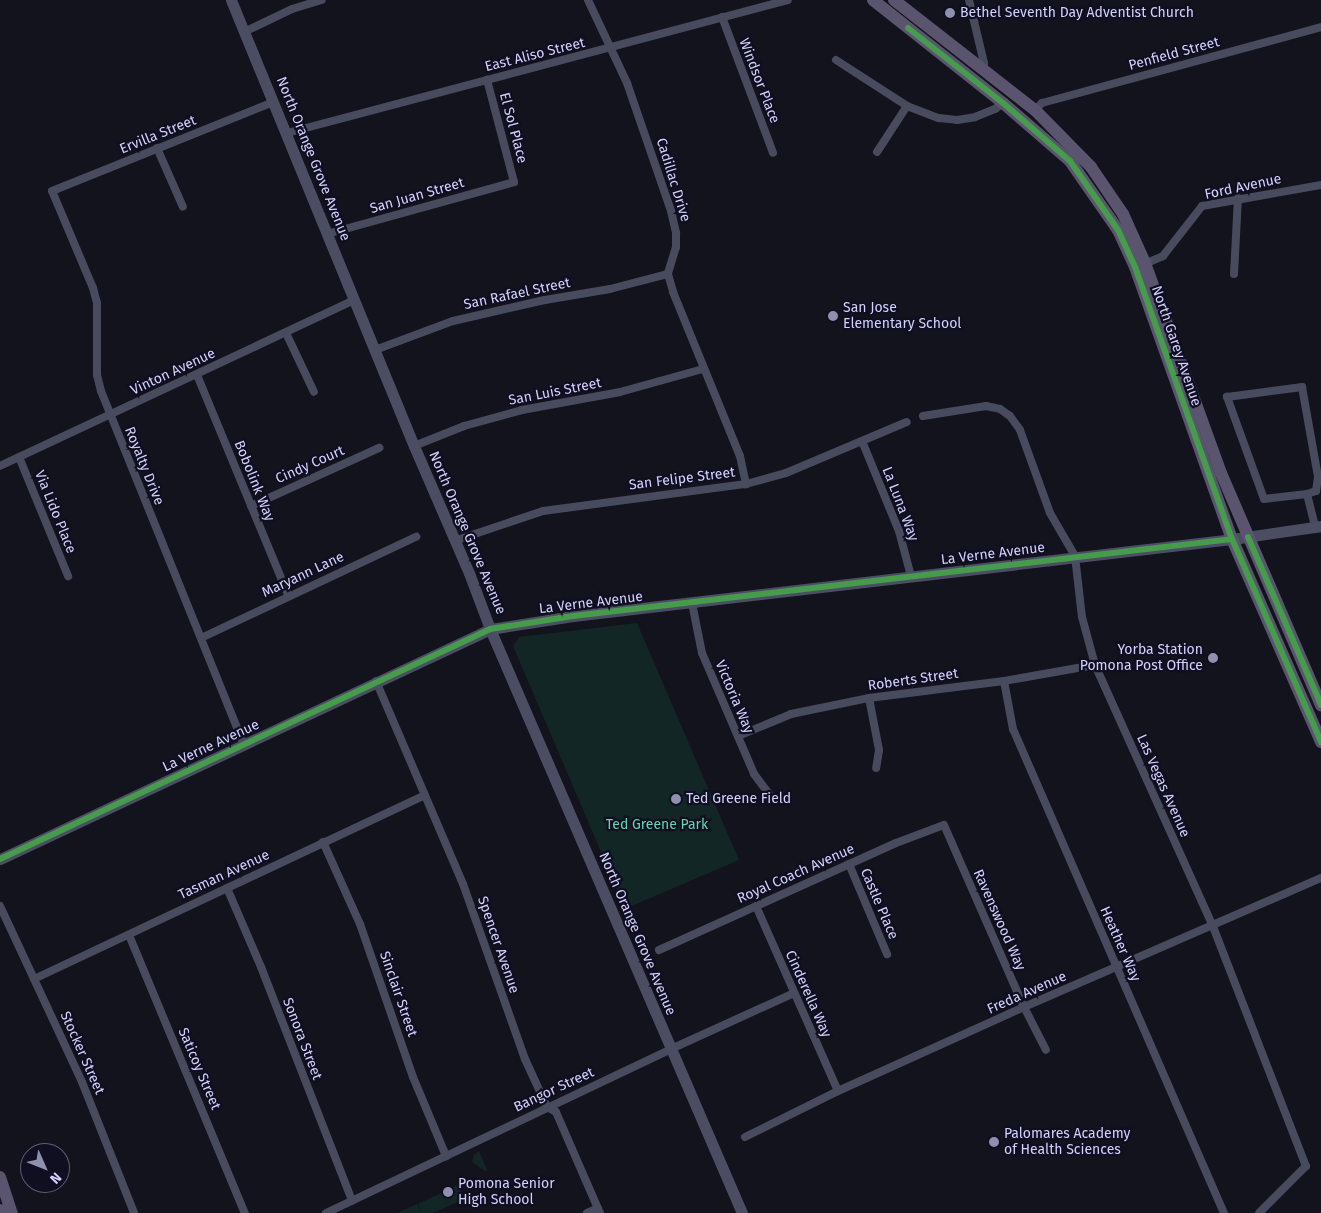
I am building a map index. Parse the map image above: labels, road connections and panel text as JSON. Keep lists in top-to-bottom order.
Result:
{
  "streets": {
    "main road": ["North Orange Grove Avenue", "North Garey Avenue", "La Verne Avenue"],
    "street": [
      "Penfield Street",
      "East Aliso Street",
      "Windsor Place",
      "El Sol Place",
      "Ervilla Street",
      "Cadillac Drive",
      "Ford Avenue",
      "San Juan Street",
      "San Rafael Street",
      "Vinton Avenue",
      "San Luis Street",
      "Cindy Court",
      "Royalty Drive",
      "San Felipe Street",
      "Bobolink Way",
      "La Luna Way",
      "Via Lido Place",
      "Maryann Lane",
      "Roberts Street",
      "Victoria Way",
      "Las Vegas Avenue",
      "Royal Coach Avenue",
      "Tasman Avenue",
      "Castle Place",
      "Ravenswood Way",
      "Heather Way",
      "Spencer Avenue",
      "Freda Avenue",
      "Sinclair Street",
      "Cinderella Way",
      "Sonora Street",
      "Stocker Street",
      "Saticoy Street",
      "Bangor Street"
    ]
  },
  "crossings": [
    ["Penfield Street", "North Garey Avenue"],
    ["East Aliso Street", "Windsor Place"],
    ["East Aliso Street", "El Sol Place"],
    ["East Aliso Street", "North Orange Grove Avenue"],
    ["East Aliso Street", "Cadillac Drive"],
    ["El Sol Place", "San Juan Street"],
    ["Ervilla Street", "North Orange Grove Avenue"],
    ["Ervilla Street", "Royalty Drive"],
    ["North Orange Grove Avenue", "San Juan Street"],
    ["North Orange Grove Avenue", "San Rafael Street"],
    ["North Orange Grove Avenue", "Vinton Avenue"],
    ["North Orange Grove Avenue", "San Luis Street"],
    ["North Orange Grove Avenue", "San Felipe Street"],
    ["North Orange Grove Avenue", "La Verne Avenue"],
    ["North Orange Grove Avenue", "Bangor Street"],
    ["Cadillac Drive", "San Rafael Street"],
    ["Ford Avenue", "North Garey Avenue"],
    ["North Garey Avenue", "La Verne Avenue"],
    ["Vinton Avenue", "Royalty Drive"],
    ["Vinton Avenue", "Bobolink Way"],
    ["Vinton Avenue", "Via Lido Place"],
    ["Cindy Court", "Bobolink Way"],
    ["Royalty Drive", "La Verne Avenue"],
    ["Royalty Drive", "Maryann Lane"],
    ["San Felipe Street", "La Luna Way"],
    ["Bobolink Way", "Maryann Lane"],
    ["La Luna Way", "La Verne Avenue"],
    ["La Verne Avenue", "Victoria Way"],
    ["La Verne Avenue", "Las Vegas Avenue"],
    ["La Verne Avenue", "Spencer Avenue"],
    ["Roberts Street", "Victoria Way"],
    ["Roberts Street", "Las Vegas Avenue"],
    ["Roberts Street", "Heather Way"],
    ["Las Vegas Avenue", "Freda Avenue"],
    ["Royal Coach Avenue", "Castle Place"],
    ["Royal Coach Avenue", "Ravenswood Way"],
    ["Royal Coach Avenue", "Cinderella Way"],
    ["Tasman Avenue", "Spencer Avenue"],
    ["Tasman Avenue", "Sinclair Street"],
    ["Tasman Avenue", "Sonora Street"],
    ["Tasman Avenue", "Stocker Street"],
    ["Tasman Avenue", "Saticoy Street"],
    ["Ravenswood Way", "Freda Avenue"],
    ["Heather Way", "Freda Avenue"],
    ["Spencer Avenue", "Bangor Street"],
    ["Freda Avenue", "Cinderella Way"],
    ["Sinclair Street", "Bangor Street"],
    ["Cinderella Way", "Bangor Street"],
    ["Sonora Street", "Bangor Street"]
  ],
  "parks": ["Ted Greene Park"],
  "places": [
    "Bethel Seventh Day Adventist Church",
    "San Jose Elementary School",
    "Yorba Station Pomona Post Office",
    "Ted Greene Field",
    "Palomares Academy of Health Sciences",
    "Pomona Senior High School"
  ],
  "north": "bottom right"
}
